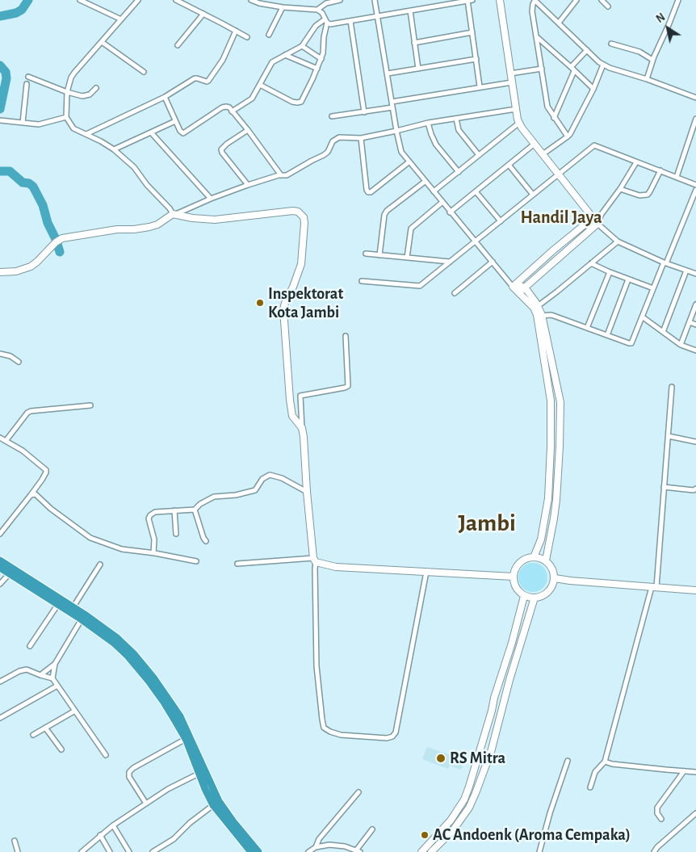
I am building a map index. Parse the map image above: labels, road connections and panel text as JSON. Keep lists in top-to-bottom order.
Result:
{
  "districts": ["Handil Jaya", "Jambi"],
  "places": ["Inspektorat Kota Jambi", "RS Mitra", "AC Andoenk (Aroma Cempaka)"],
  "north": "top left"
}
